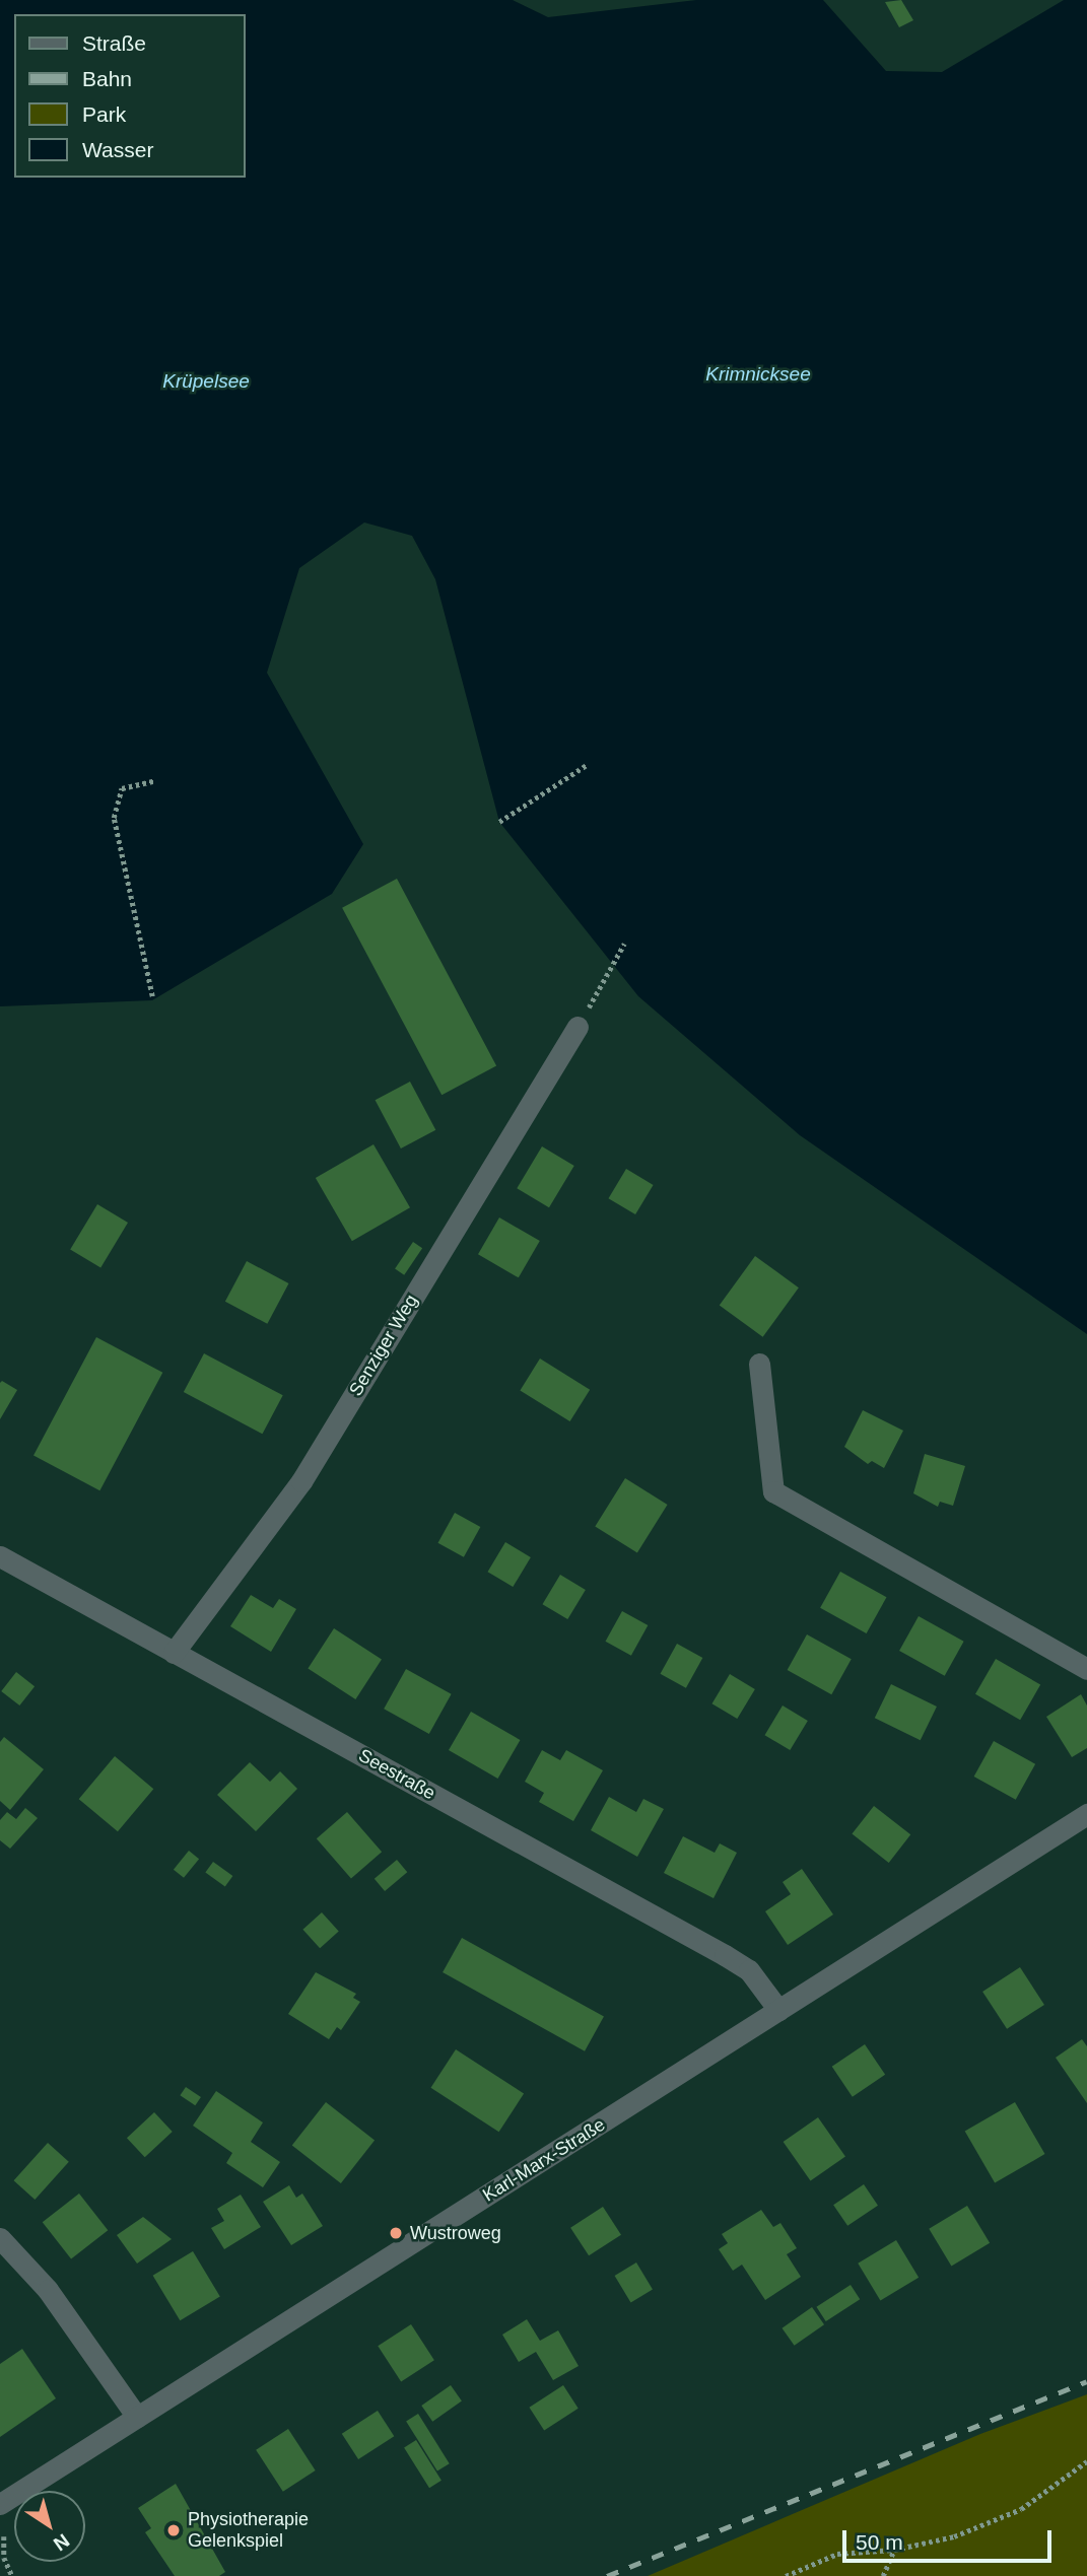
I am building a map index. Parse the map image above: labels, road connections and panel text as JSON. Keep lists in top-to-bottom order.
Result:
{
  "streets": {
    "street": ["Senziger Weg", "Seestraße", "Karl-Marx-Straße"]
  },
  "crossings": [
    ["Senziger Weg", "Seestraße"],
    ["Seestraße", "Karl-Marx-Straße"]
  ],
  "water": ["Krimnicksee", "Krüpelsee"],
  "places": ["Wustroweg", "Physiotherapie Gelenkspiel"],
  "legend": [
    "Straße",
    "Bahn",
    "Park",
    "Wasser"
  ],
  "scale_bar": "50 m",
  "north": "bottom right"
}
